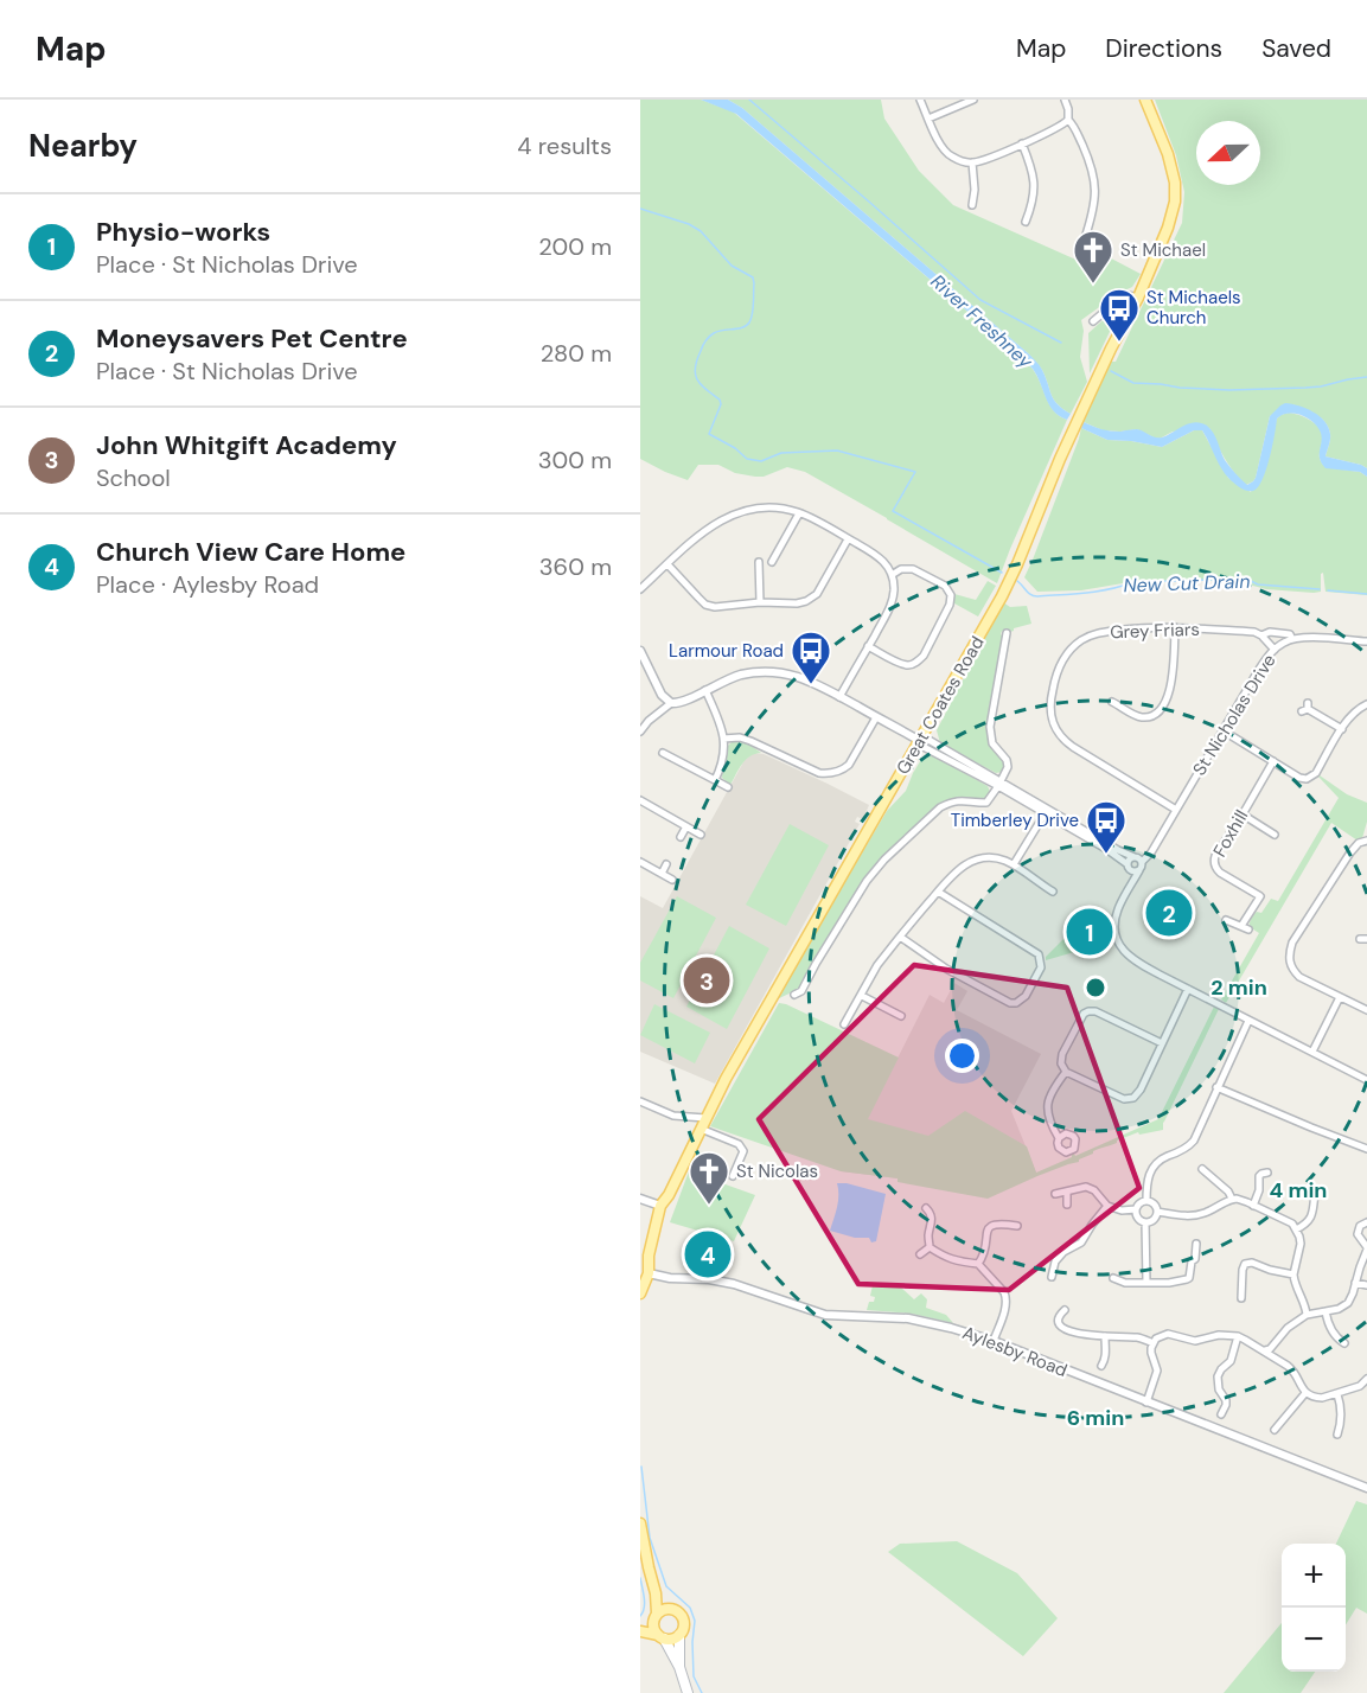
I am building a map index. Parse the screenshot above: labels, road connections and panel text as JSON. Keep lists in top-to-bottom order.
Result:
{
  "streets": {
    "main road": ["Great Coates Road"],
    "street": [
      "Grey Friars",
      "St Nicholas Drive",
      "Foxhill",
      "Aylesby Road"
    ]
  },
  "crossings": [
    ["Grey Friars", "St Nicholas Drive"],
    ["Great Coates Road", "Aylesby Road"]
  ],
  "water": ["River Freshney", "New Cut Drain"],
  "places": {
    "church": ["St Michael", "St Nicolas"],
    "bus stop": ["St Michaels Church", "Larmour Road", "Timberley Drive"]
  },
  "north": "left",
  "page": {
    "header": "Map",
    "nav": ["Map", "Directions", "Saved"],
    "heading": ["Nearby", "4 results"],
    "list": [
      {
        "mark": "1",
        "name": "Physio-works",
        "note": "Place · St Nicholas Drive",
        "value": "200 m"
      },
      {
        "mark": "2",
        "name": "Moneysavers Pet Centre",
        "note": "Place · St Nicholas Drive",
        "value": "280 m"
      },
      {
        "mark": "3",
        "name": "John Whitgift Academy",
        "note": "School",
        "value": "300 m"
      },
      {
        "mark": "4",
        "name": "Church View Care Home",
        "note": "Place · Aylesby Road",
        "value": "360 m"
      }
    ],
    "pins": [
      "2",
      "1",
      "3",
      "4"
    ],
    "map_buttons": ["+", "−"]
  },
  "rings": ["2 min", "4 min", "6 min"]
}
